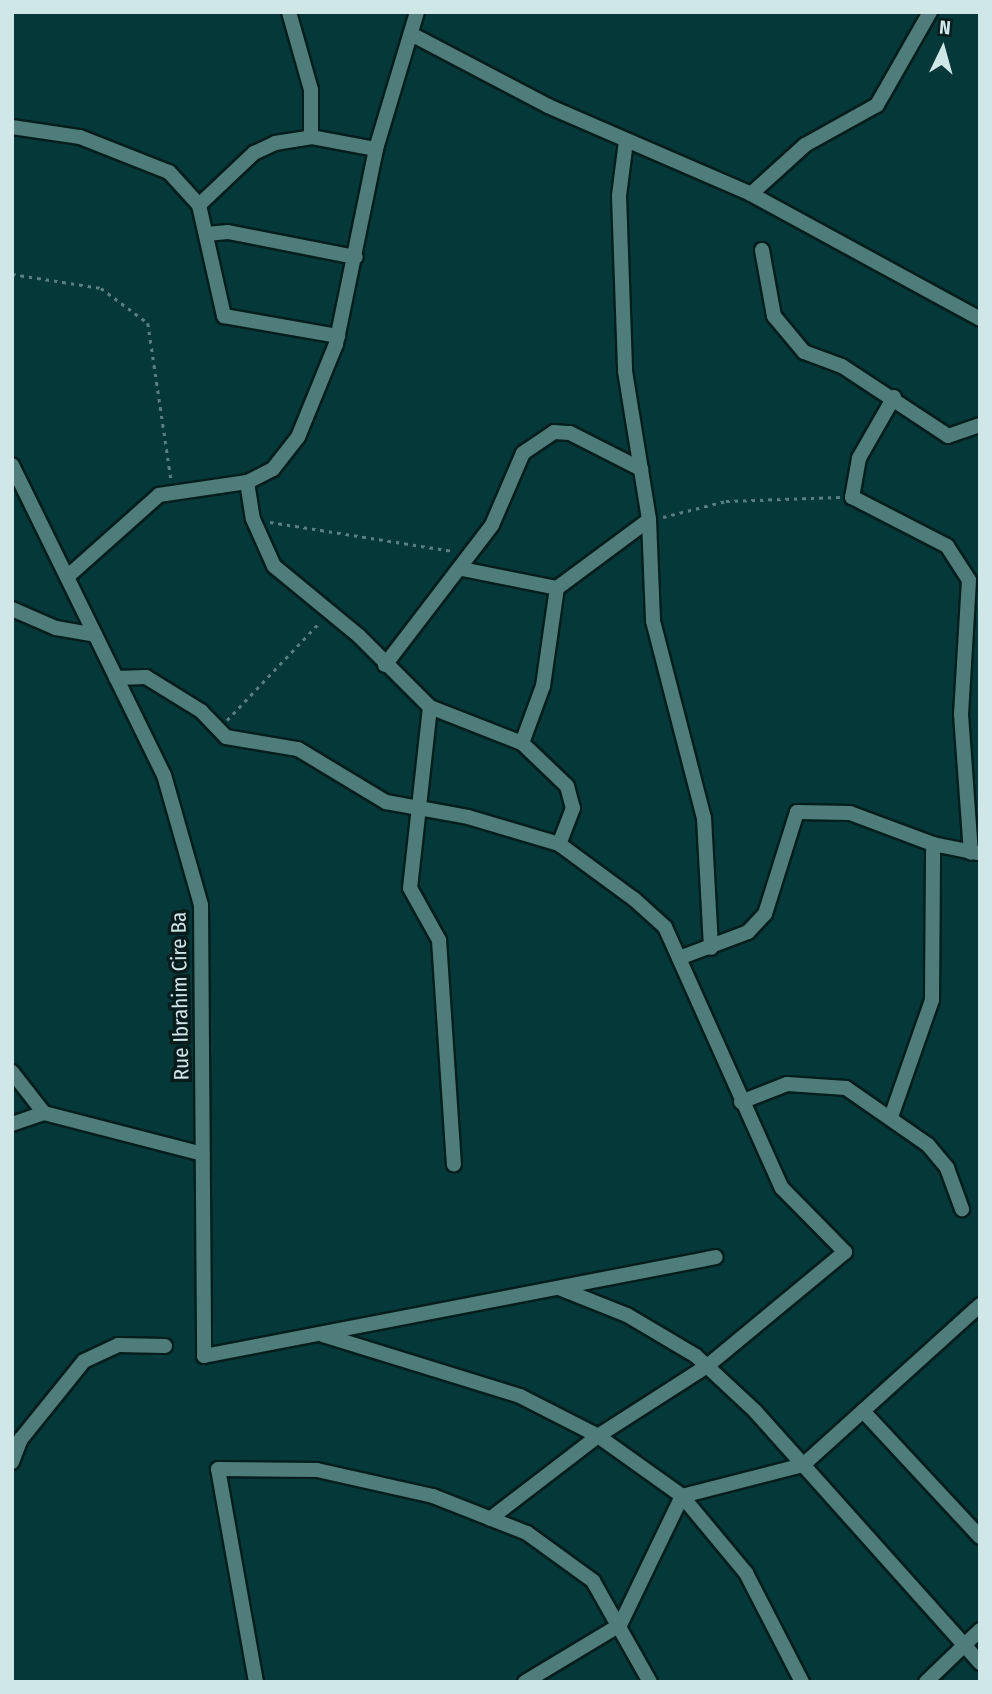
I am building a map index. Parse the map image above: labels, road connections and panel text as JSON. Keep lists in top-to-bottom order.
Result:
{
  "streets": {
    "street": ["Rue Ibrahim Cire Ba"]
  },
  "north": "top"
}
